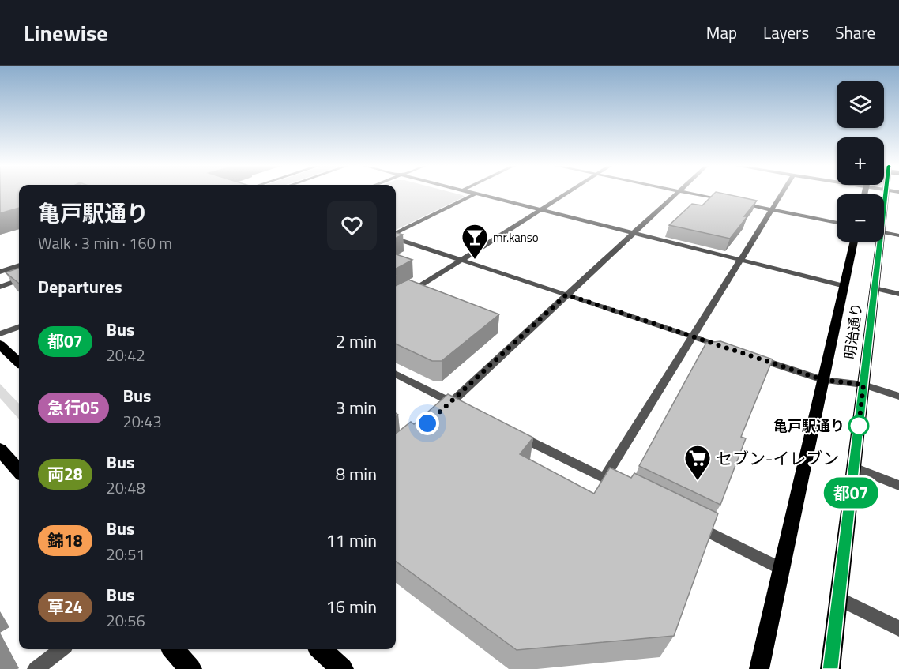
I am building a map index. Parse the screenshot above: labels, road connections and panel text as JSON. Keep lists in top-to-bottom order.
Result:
{
  "streets": {
    "main road": ["明治通り"]
  },
  "places": {
    "bar": ["mr.kanso"],
    "other": ["亀戸駅通り"],
    "supermarket": ["セブン-イレブン"]
  },
  "lines": ["bus line 都07"],
  "page": {
    "header": "Linewise",
    "nav": ["Map", "Layers", "Share"],
    "on_map": "都07",
    "map_buttons": ["+", "−"],
    "heading": [
      ["亀戸駅通り", "Walk · 3 min · 160 m"],
      "Departures"
    ],
    "list": [
      {
        "mark": "都07",
        "name": "Bus",
        "note": "20:42",
        "value": "2 min"
      },
      {
        "mark": "急行05",
        "name": "Bus",
        "note": "20:43",
        "value": "3 min"
      },
      {
        "mark": "両28",
        "name": "Bus",
        "note": "20:48",
        "value": "8 min"
      },
      {
        "mark": "錦18",
        "name": "Bus",
        "note": "20:51",
        "value": "11 min"
      },
      {
        "mark": "草24",
        "name": "Bus",
        "note": "20:56",
        "value": "16 min"
      }
    ]
  }
}
